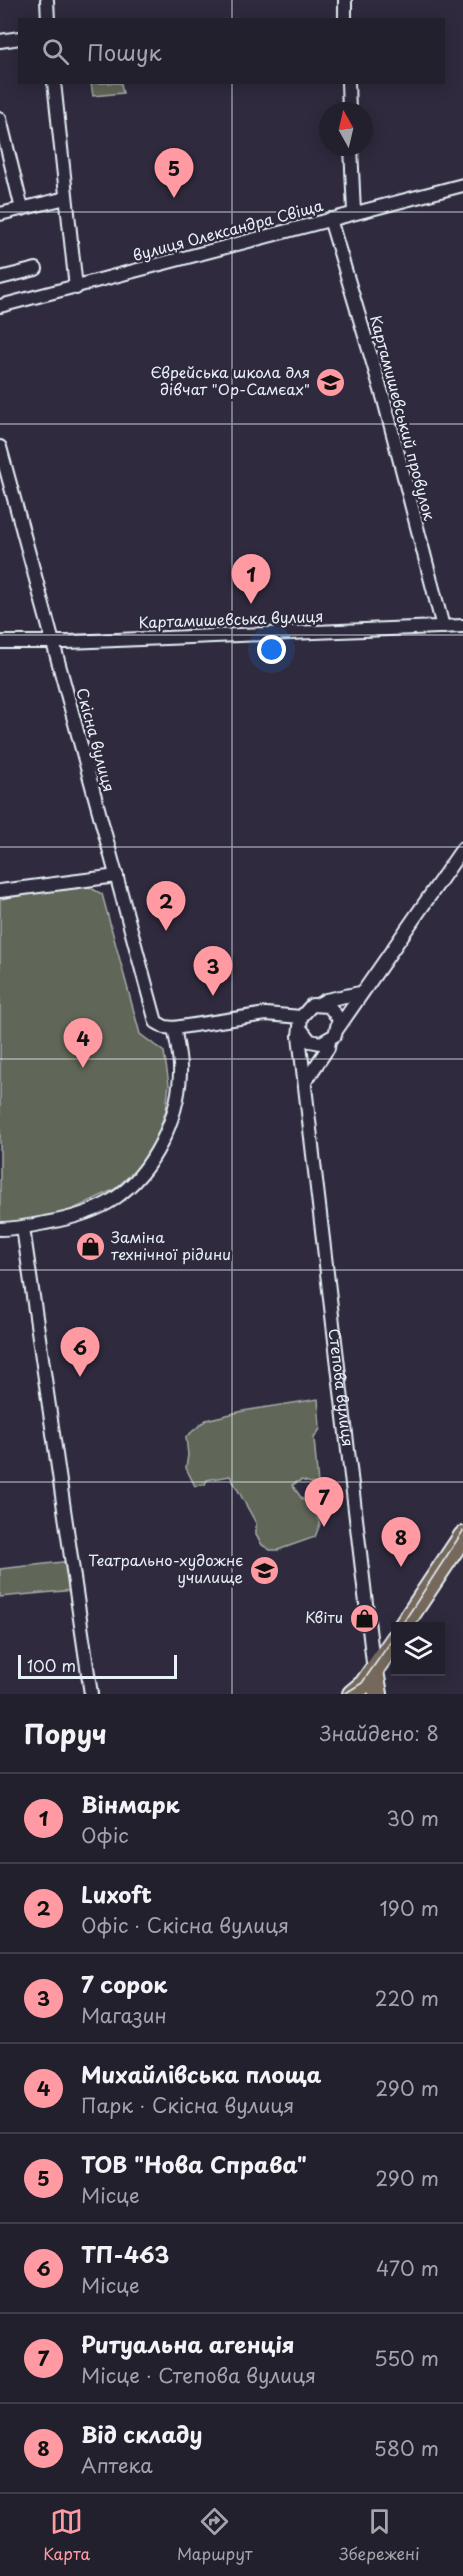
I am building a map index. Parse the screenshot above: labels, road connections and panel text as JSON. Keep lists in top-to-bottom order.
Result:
{
  "streets": {
    "main road": ["Степова вулиця"],
    "street": [
      "вулиця Олександра Свіща",
      "Картамишевський провулок",
      "Картамишевська вулиця",
      "Cкісна вулиця"
    ]
  },
  "crossings": [
    ["вулиця Олександра Свіща", "Картамишевський провулок"],
    ["Картамишевський провулок", "Картамишевська вулиця"],
    ["Картамишевська вулиця", "Cкісна вулиця"]
  ],
  "places": {
    "school or university": ["Єврейська школа для дівчат \"Ор-Самєах\"", "Театрально-художнє училище"],
    "shop": ["Заміна технічної рідини", "Квіти"]
  },
  "scale_bar": "100 m",
  "north": "top",
  "page": {
    "search": "Пошук",
    "pins": [
      "5",
      "1",
      "2",
      "3",
      "4",
      "6",
      "7",
      "8"
    ],
    "scale": "100 m",
    "heading": ["Поруч", "Знайдено: 8"],
    "list": [
      {
        "mark": "1",
        "name": "Вінмарк",
        "note": "Офіс",
        "value": "30 m"
      },
      {
        "mark": "2",
        "name": "Luxoft",
        "note": "Офіс · Cкісна вулиця",
        "value": "190 m"
      },
      {
        "mark": "3",
        "name": "7 сорок",
        "note": "Магазин",
        "value": "220 m"
      },
      {
        "mark": "4",
        "name": "Михайлівська площа",
        "note": "Парк · Cкісна вулиця",
        "value": "290 m"
      },
      {
        "mark": "5",
        "name": "ТОВ \"Нова Справа\"",
        "note": "Місце",
        "value": "290 m"
      },
      {
        "mark": "6",
        "name": "ТП-463",
        "note": "Місце",
        "value": "470 m"
      },
      {
        "mark": "7",
        "name": "Ритуальна агенція",
        "note": "Місце · Степова вулиця",
        "value": "550 m"
      },
      {
        "mark": "8",
        "name": "Від складу",
        "note": "Аптека",
        "value": "580 m"
      }
    ],
    "nav": ["Карта", "Маршрут", "Збережені"]
  }
}
